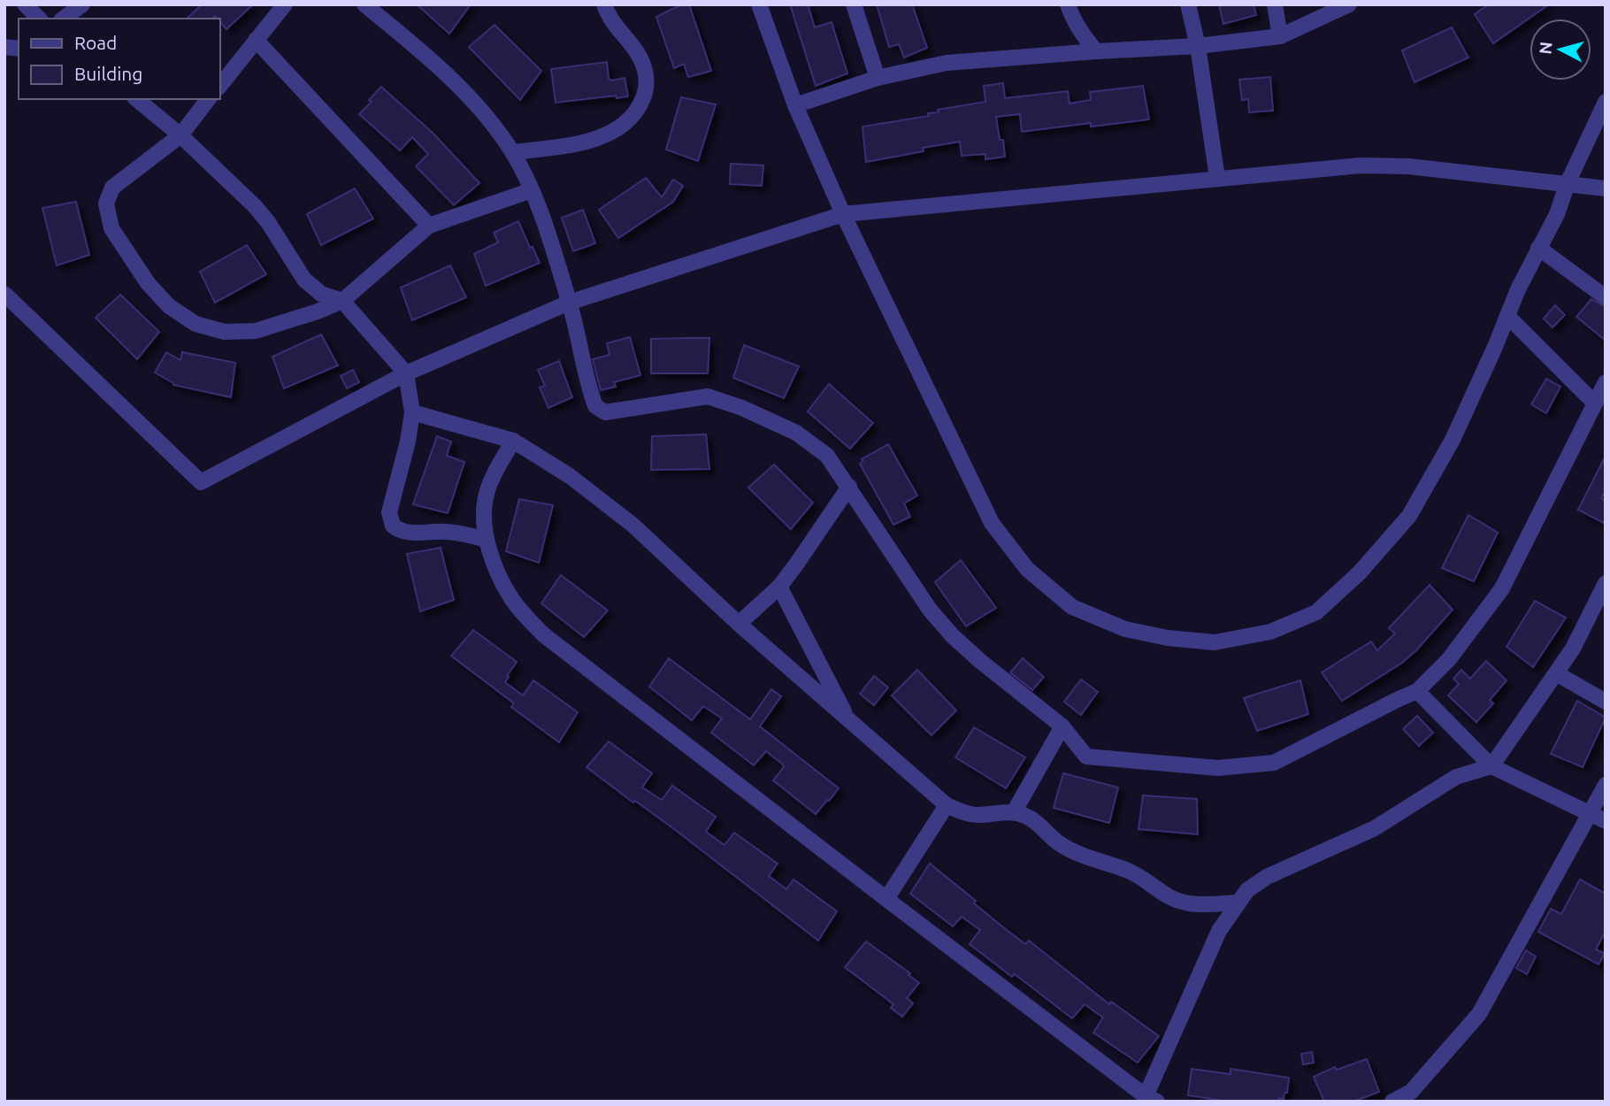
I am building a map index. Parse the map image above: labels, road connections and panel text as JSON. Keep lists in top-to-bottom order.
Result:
{
  "legend": ["Road", "Building"],
  "north": "left"
}
